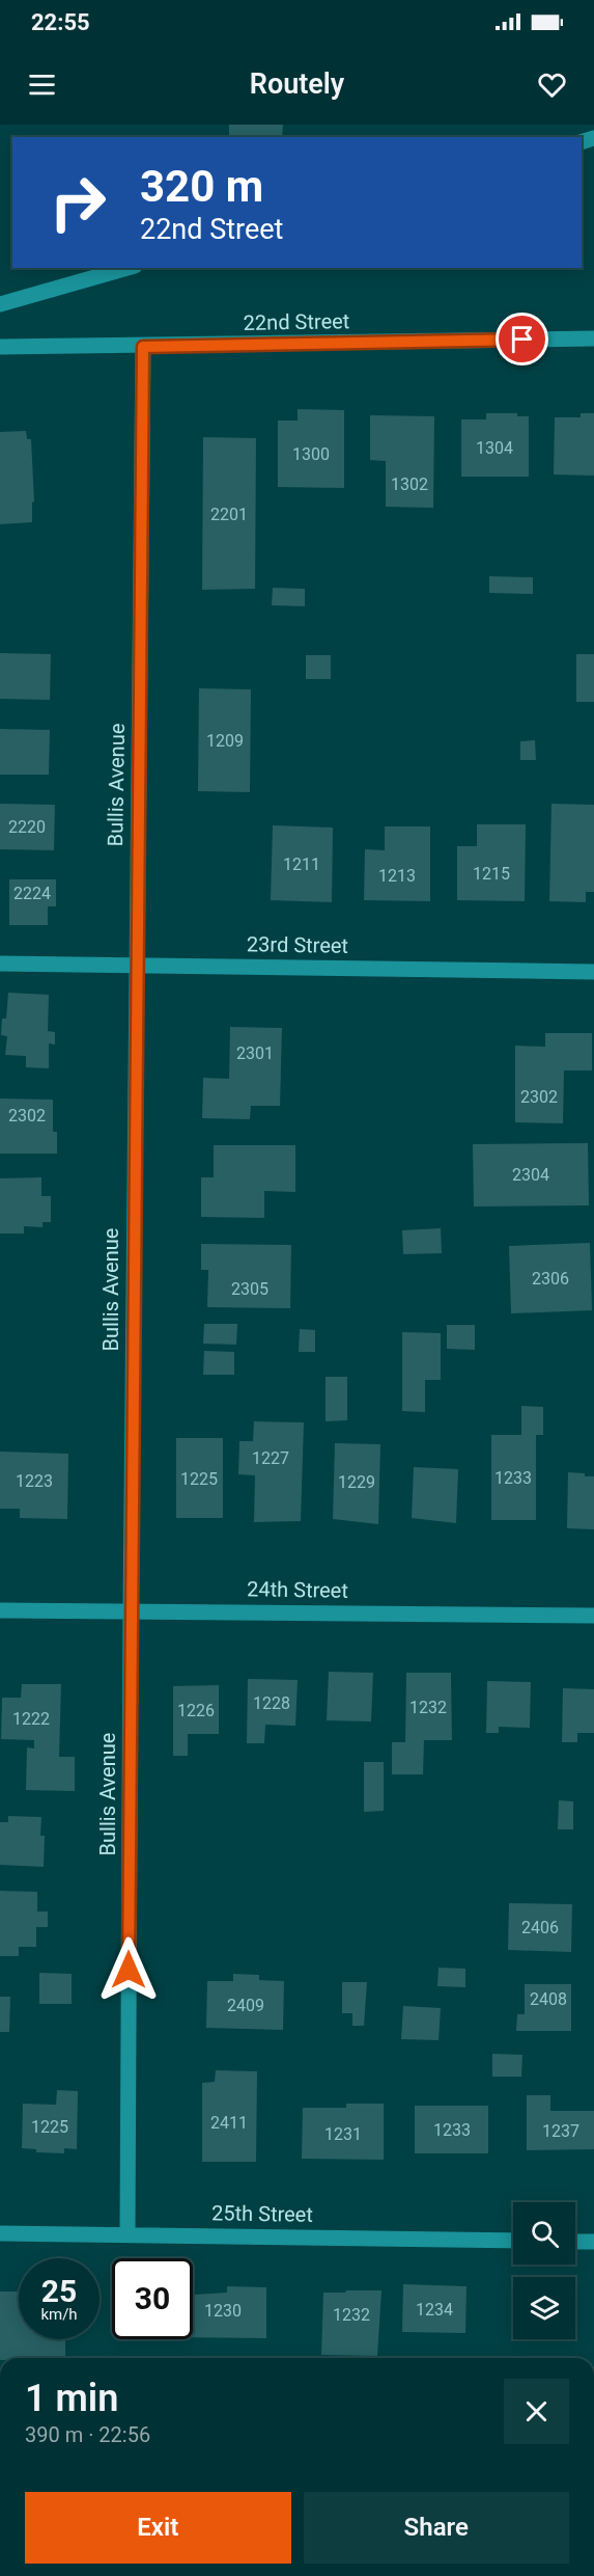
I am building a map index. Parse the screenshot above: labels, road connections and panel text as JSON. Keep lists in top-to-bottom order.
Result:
{
  "streets": {
    "street": [
      "22nd Street",
      "Bullis Avenue",
      "23rd Street",
      "24th Street",
      "25th Street"
    ]
  },
  "crossings": [
    ["22nd Street", "Bullis Avenue"],
    ["Bullis Avenue", "23rd Street"],
    ["Bullis Avenue", "24th Street"],
    ["Bullis Avenue", "25th Street"]
  ],
  "house_numbers": [
    "1304",
    "1300",
    "1302",
    "2201",
    "1209",
    "2220",
    "1211",
    "1215",
    "1213",
    "2224",
    "2301",
    "2302",
    "2302",
    "2304",
    "2306",
    "2305",
    "1227",
    "1233",
    "1225",
    "1223",
    "1229",
    "1228",
    "1232",
    "1226",
    "1222",
    "2406",
    "2408",
    "2409",
    "2411",
    "1225",
    "1233",
    "1237",
    "1231",
    "1234",
    "1230",
    "1232"
  ],
  "page": {
    "status": "22:55",
    "header": "Routely",
    "turn": ["320 m", "22nd Street"],
    "speed": "25 km/h",
    "limit": "30",
    "heading": ["1 min", "390 m · 22:56"],
    "buttons": ["Exit", "Share"]
  }
}
